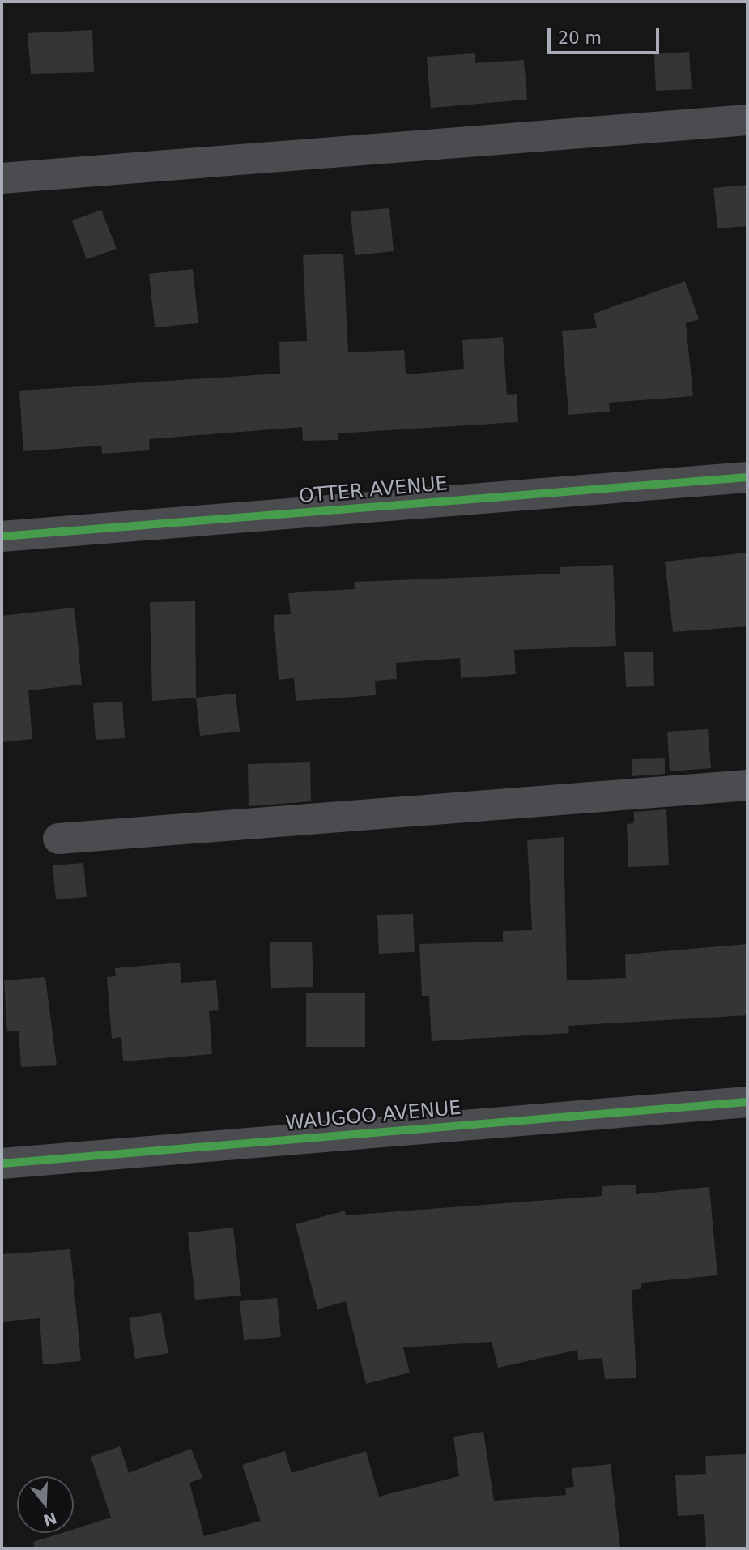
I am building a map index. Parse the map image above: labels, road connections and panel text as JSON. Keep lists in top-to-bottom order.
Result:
{
  "streets": {
    "street": ["OTTER AVENUE", "WAUGOO AVENUE"]
  },
  "scale_bar": "20 m",
  "north": "bottom"
}
